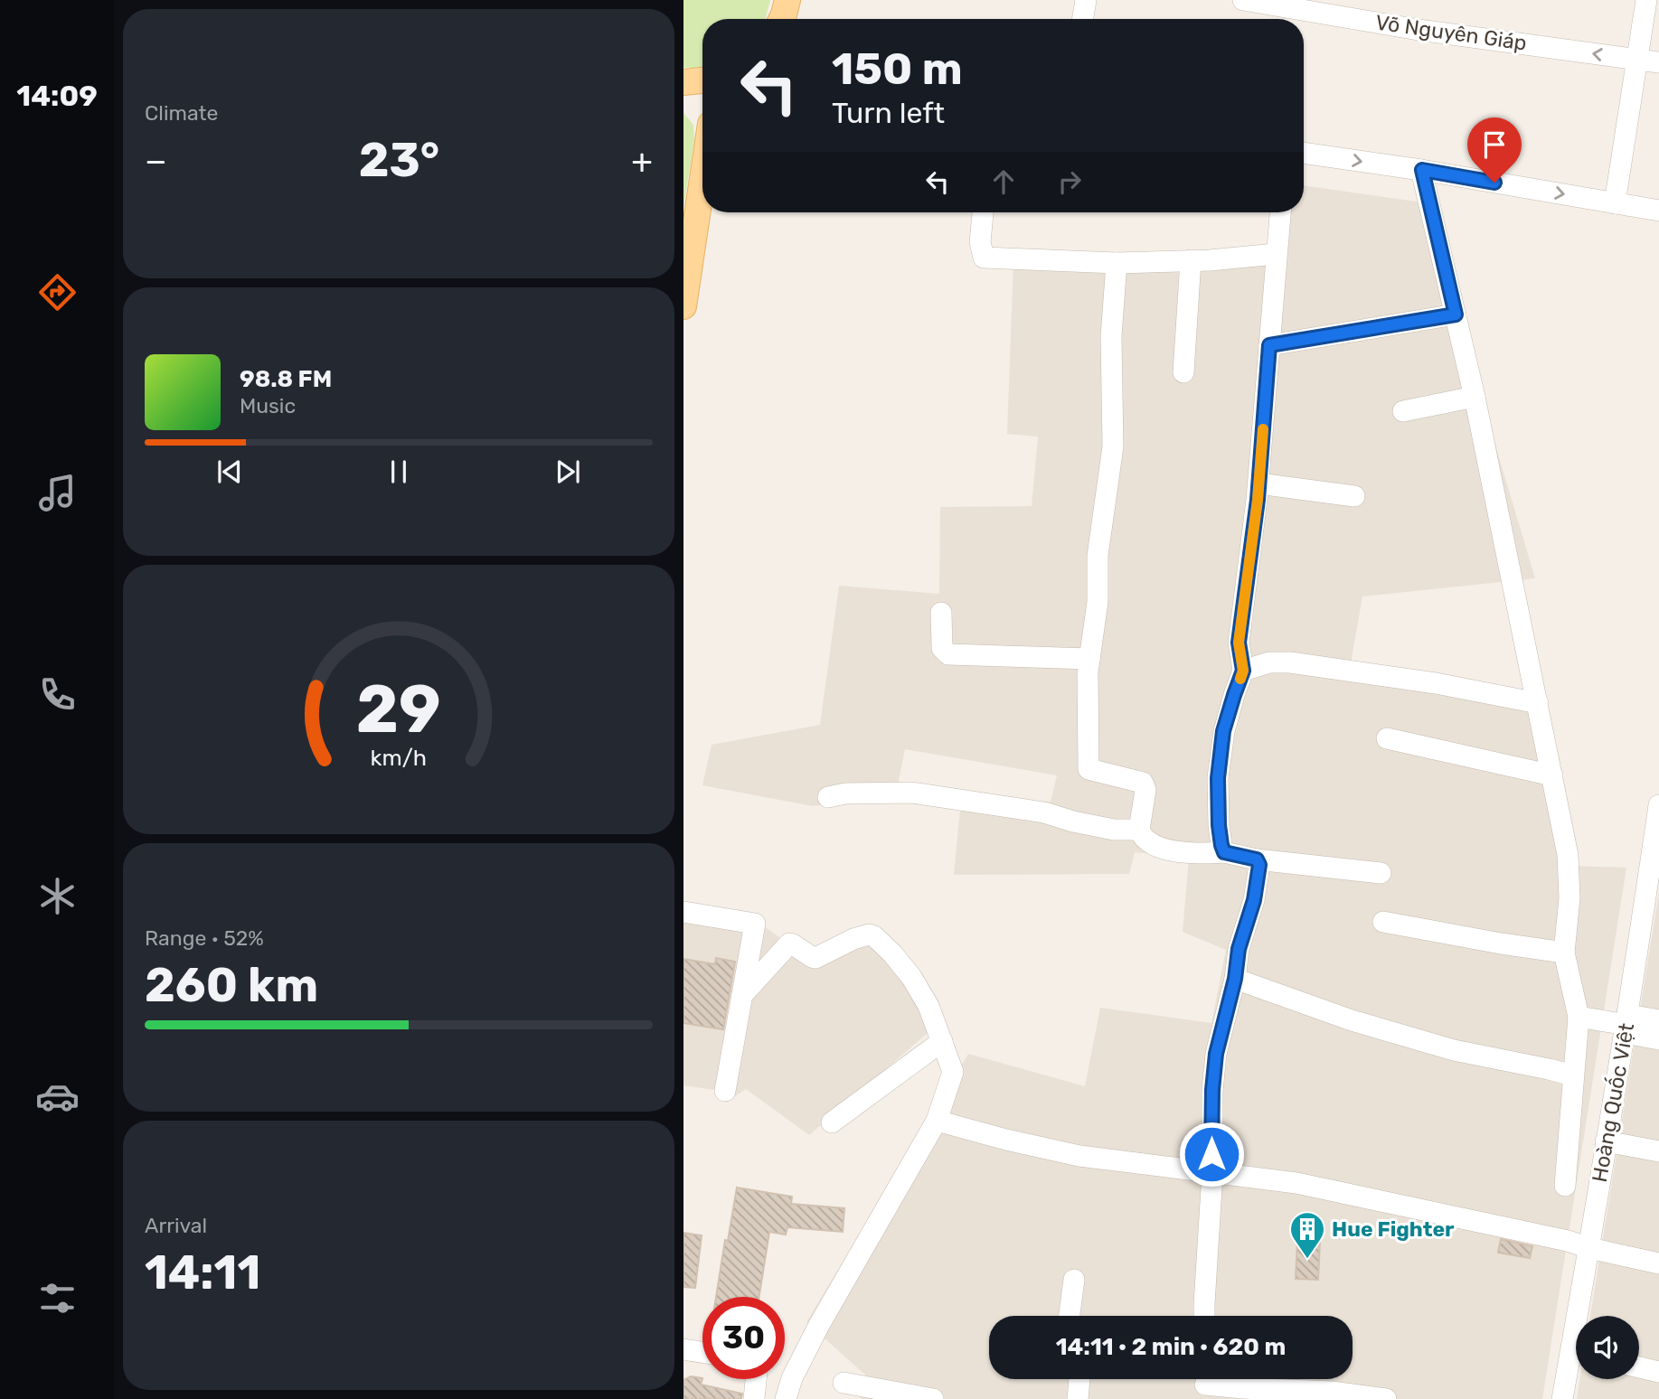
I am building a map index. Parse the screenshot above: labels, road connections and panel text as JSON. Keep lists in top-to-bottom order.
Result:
{
  "streets": {
    "street": ["Võ Nguyên Giáp", "Hoàng Quốc Việt"]
  },
  "places": {
    "building": ["Hue Fighter"]
  },
  "page": {
    "tabs": "14:09",
    "tile": [
      "Climate",
      ["Range · 52%", "260 km"],
      ["Arrival", "14:11"]
    ],
    "turn": ["150 m", "Turn left"],
    "heat": ["−", "23°", "+"],
    "song": ["98.8 FM", "Music"],
    "limit": "30",
    "trip": "14:11 · 2 min · 620 m",
    "gauge": ["29", "km/h"]
  }
}
